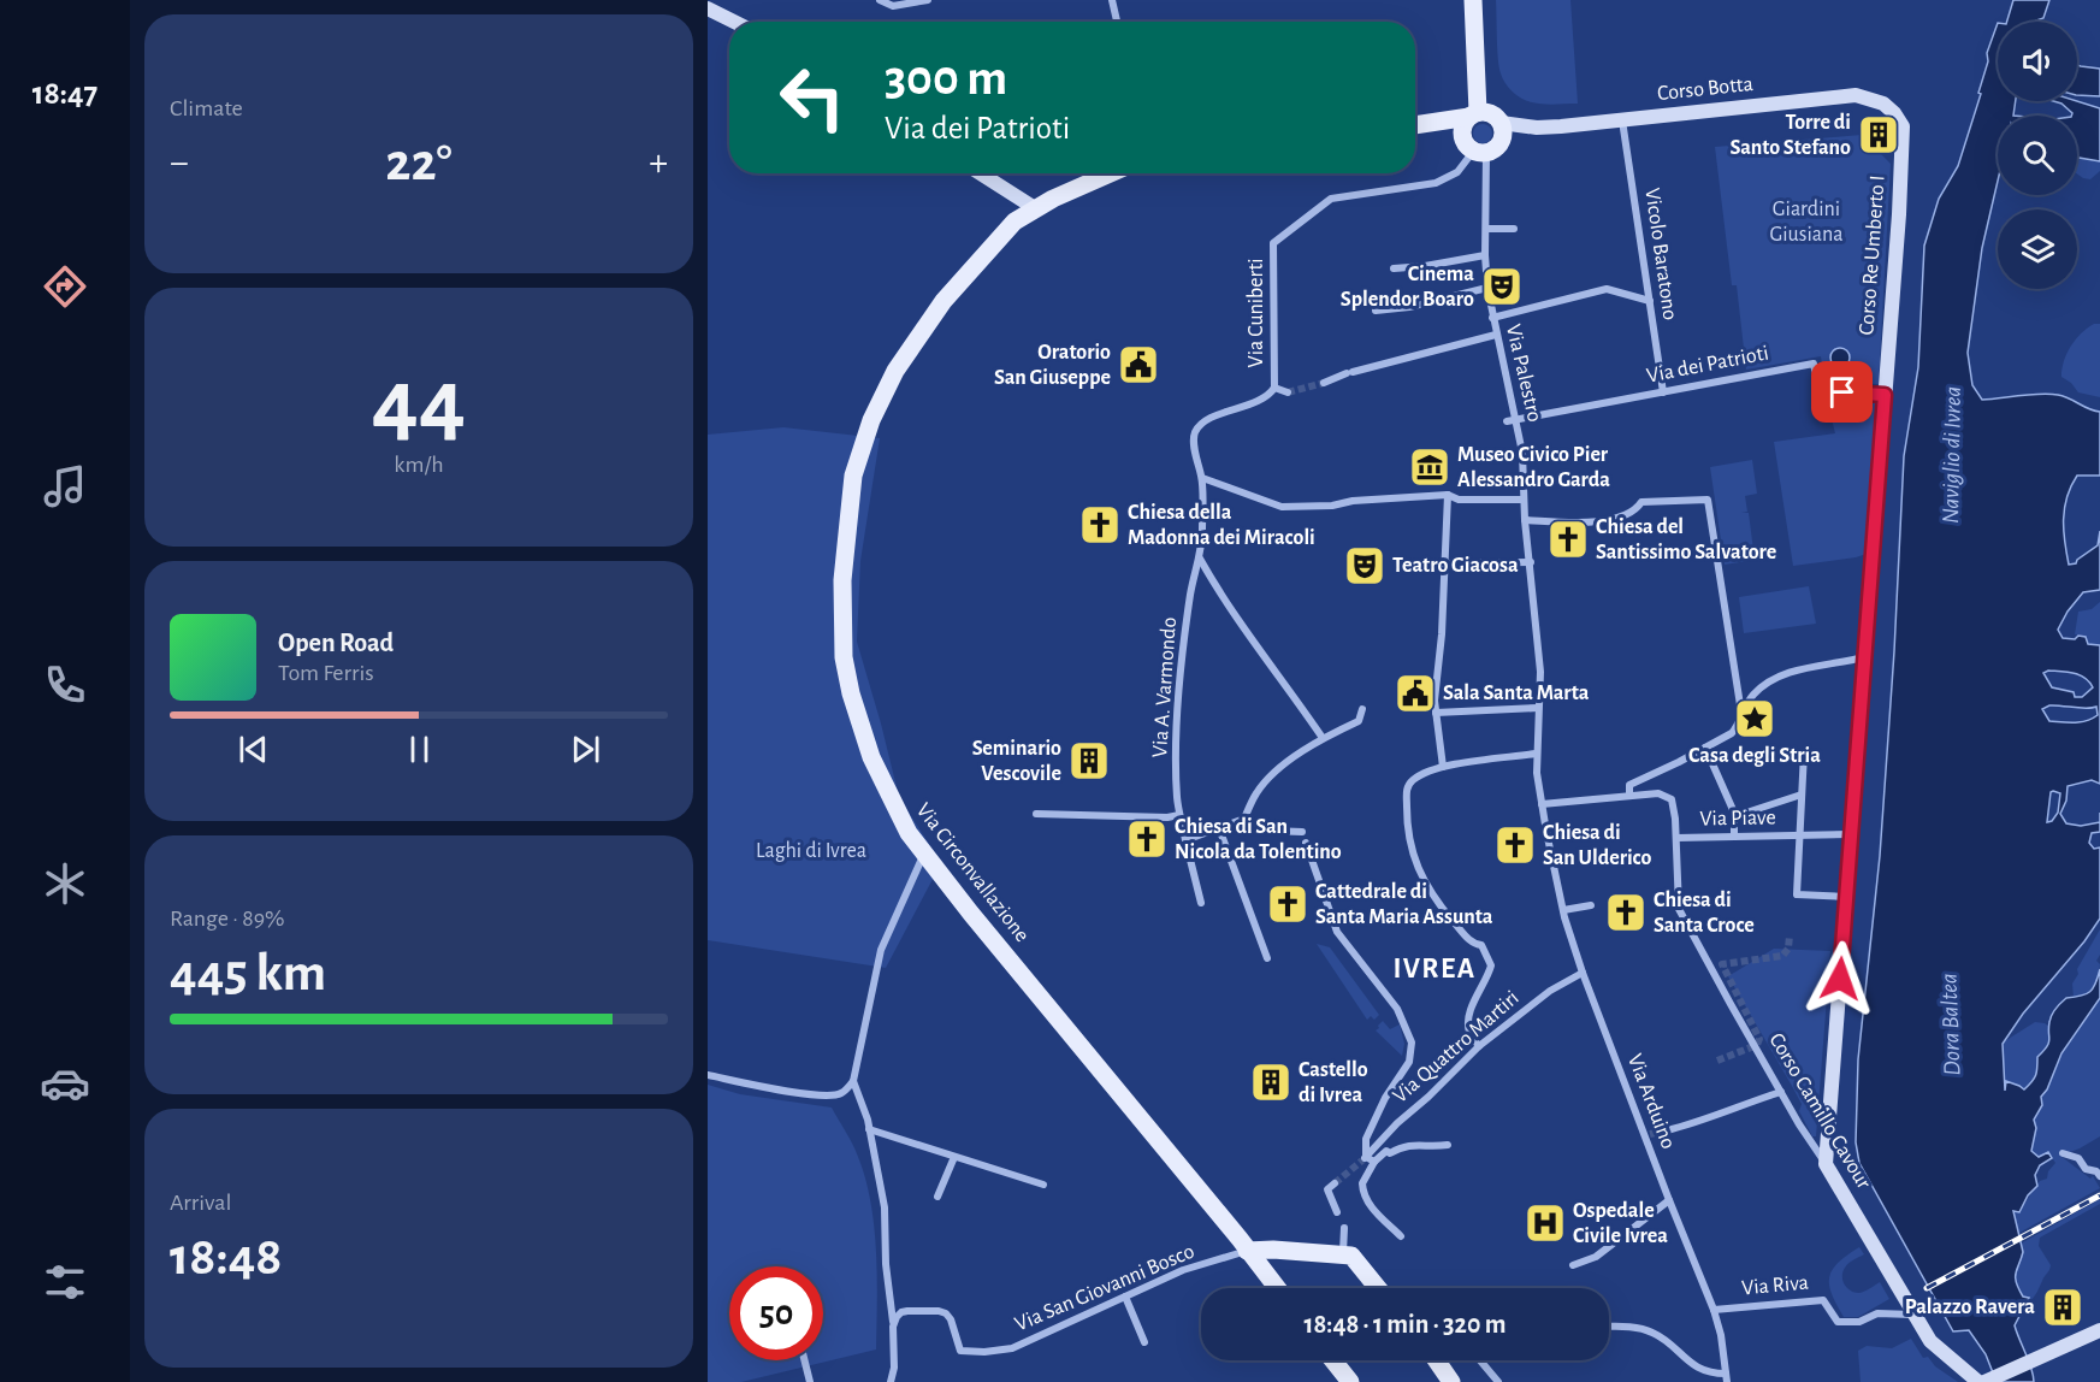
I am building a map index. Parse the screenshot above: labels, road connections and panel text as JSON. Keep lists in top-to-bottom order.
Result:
{
  "streets": {
    "main road": [
      "Corso Botta",
      "Corso Re Umberto I",
      "Via Circonvallazione",
      "Corso Camillo Cavour"
    ],
    "street": [
      "Vicolo Baratono",
      "Via Cuniberti",
      "Via dei Patrioti",
      "Via Palestro",
      "Via A. Varmondo",
      "Via Piave",
      "Via Quattro Martiri",
      "Via Arduino",
      "Via Riva",
      "Via San Giovanni Bosco"
    ]
  },
  "crossings": [
    ["Corso Botta", "Vicolo Baratono"],
    ["Corso Botta", "Corso Re Umberto I"],
    ["Corso Botta", "Via Cuniberti"],
    ["Corso Botta", "Via Palestro"],
    ["Vicolo Baratono", "Via dei Patrioti"],
    ["Corso Re Umberto I", "Via dei Patrioti"],
    ["Corso Re Umberto I", "Via Piave"],
    ["Corso Re Umberto I", "Corso Camillo Cavour"],
    ["Via Cuniberti", "Via Palestro"],
    ["Via Cuniberti", "Via A. Varmondo"],
    ["Via dei Patrioti", "Via Palestro"],
    ["Via Palestro", "Via Arduino"],
    ["Via Piave", "Corso Camillo Cavour"],
    ["Via Circonvallazione", "Via San Giovanni Bosco"],
    ["Via Quattro Martiri", "Via Arduino"],
    ["Via Arduino", "Via Riva"],
    ["Corso Camillo Cavour", "Via Riva"]
  ],
  "districts": ["IVREA"],
  "water": ["Naviglio di Ivrea", "Dora Baltea"],
  "parks": ["Giardini Giusiana", "Laghi di Ivrea"],
  "places": {
    "building": [
      "Torre di Santo Stefano",
      "Seminario Vescovile",
      "Castello di Ivrea",
      "Palazzo Ravera"
    ],
    "theatre": ["Cinema Splendor Boaro", "Teatro Giacosa"],
    "public building": ["Oratorio San Giuseppe", "Sala Santa Marta"],
    "museum": ["Museo Civico Pier Alessandro Garda"],
    "church": [
      "Chiesa della Madonna dei Miracoli",
      "Chiesa del Santissimo Salvatore",
      "Chiesa di San Nicola da Tolentino",
      "Chiesa di San Ulderico",
      "Cattedrale di Santa Maria Assunta",
      "Chiesa di Santa Croce"
    ],
    "place": ["Casa degli Stria"],
    "hospital": ["Ospedale Civile Ivrea"]
  },
  "page": {
    "tabs": "18:47",
    "tile": [
      "Climate",
      ["44", "km/h"],
      ["Range · 89%", "445 km"],
      ["Arrival", "18:48"]
    ],
    "turn": ["300 m", "Via dei Patrioti"],
    "heat": ["−", "22°", "+"],
    "song": ["Open Road", "Tom Ferris"],
    "limit": "50",
    "trip": "18:48 · 1 min · 320 m"
  }
}
